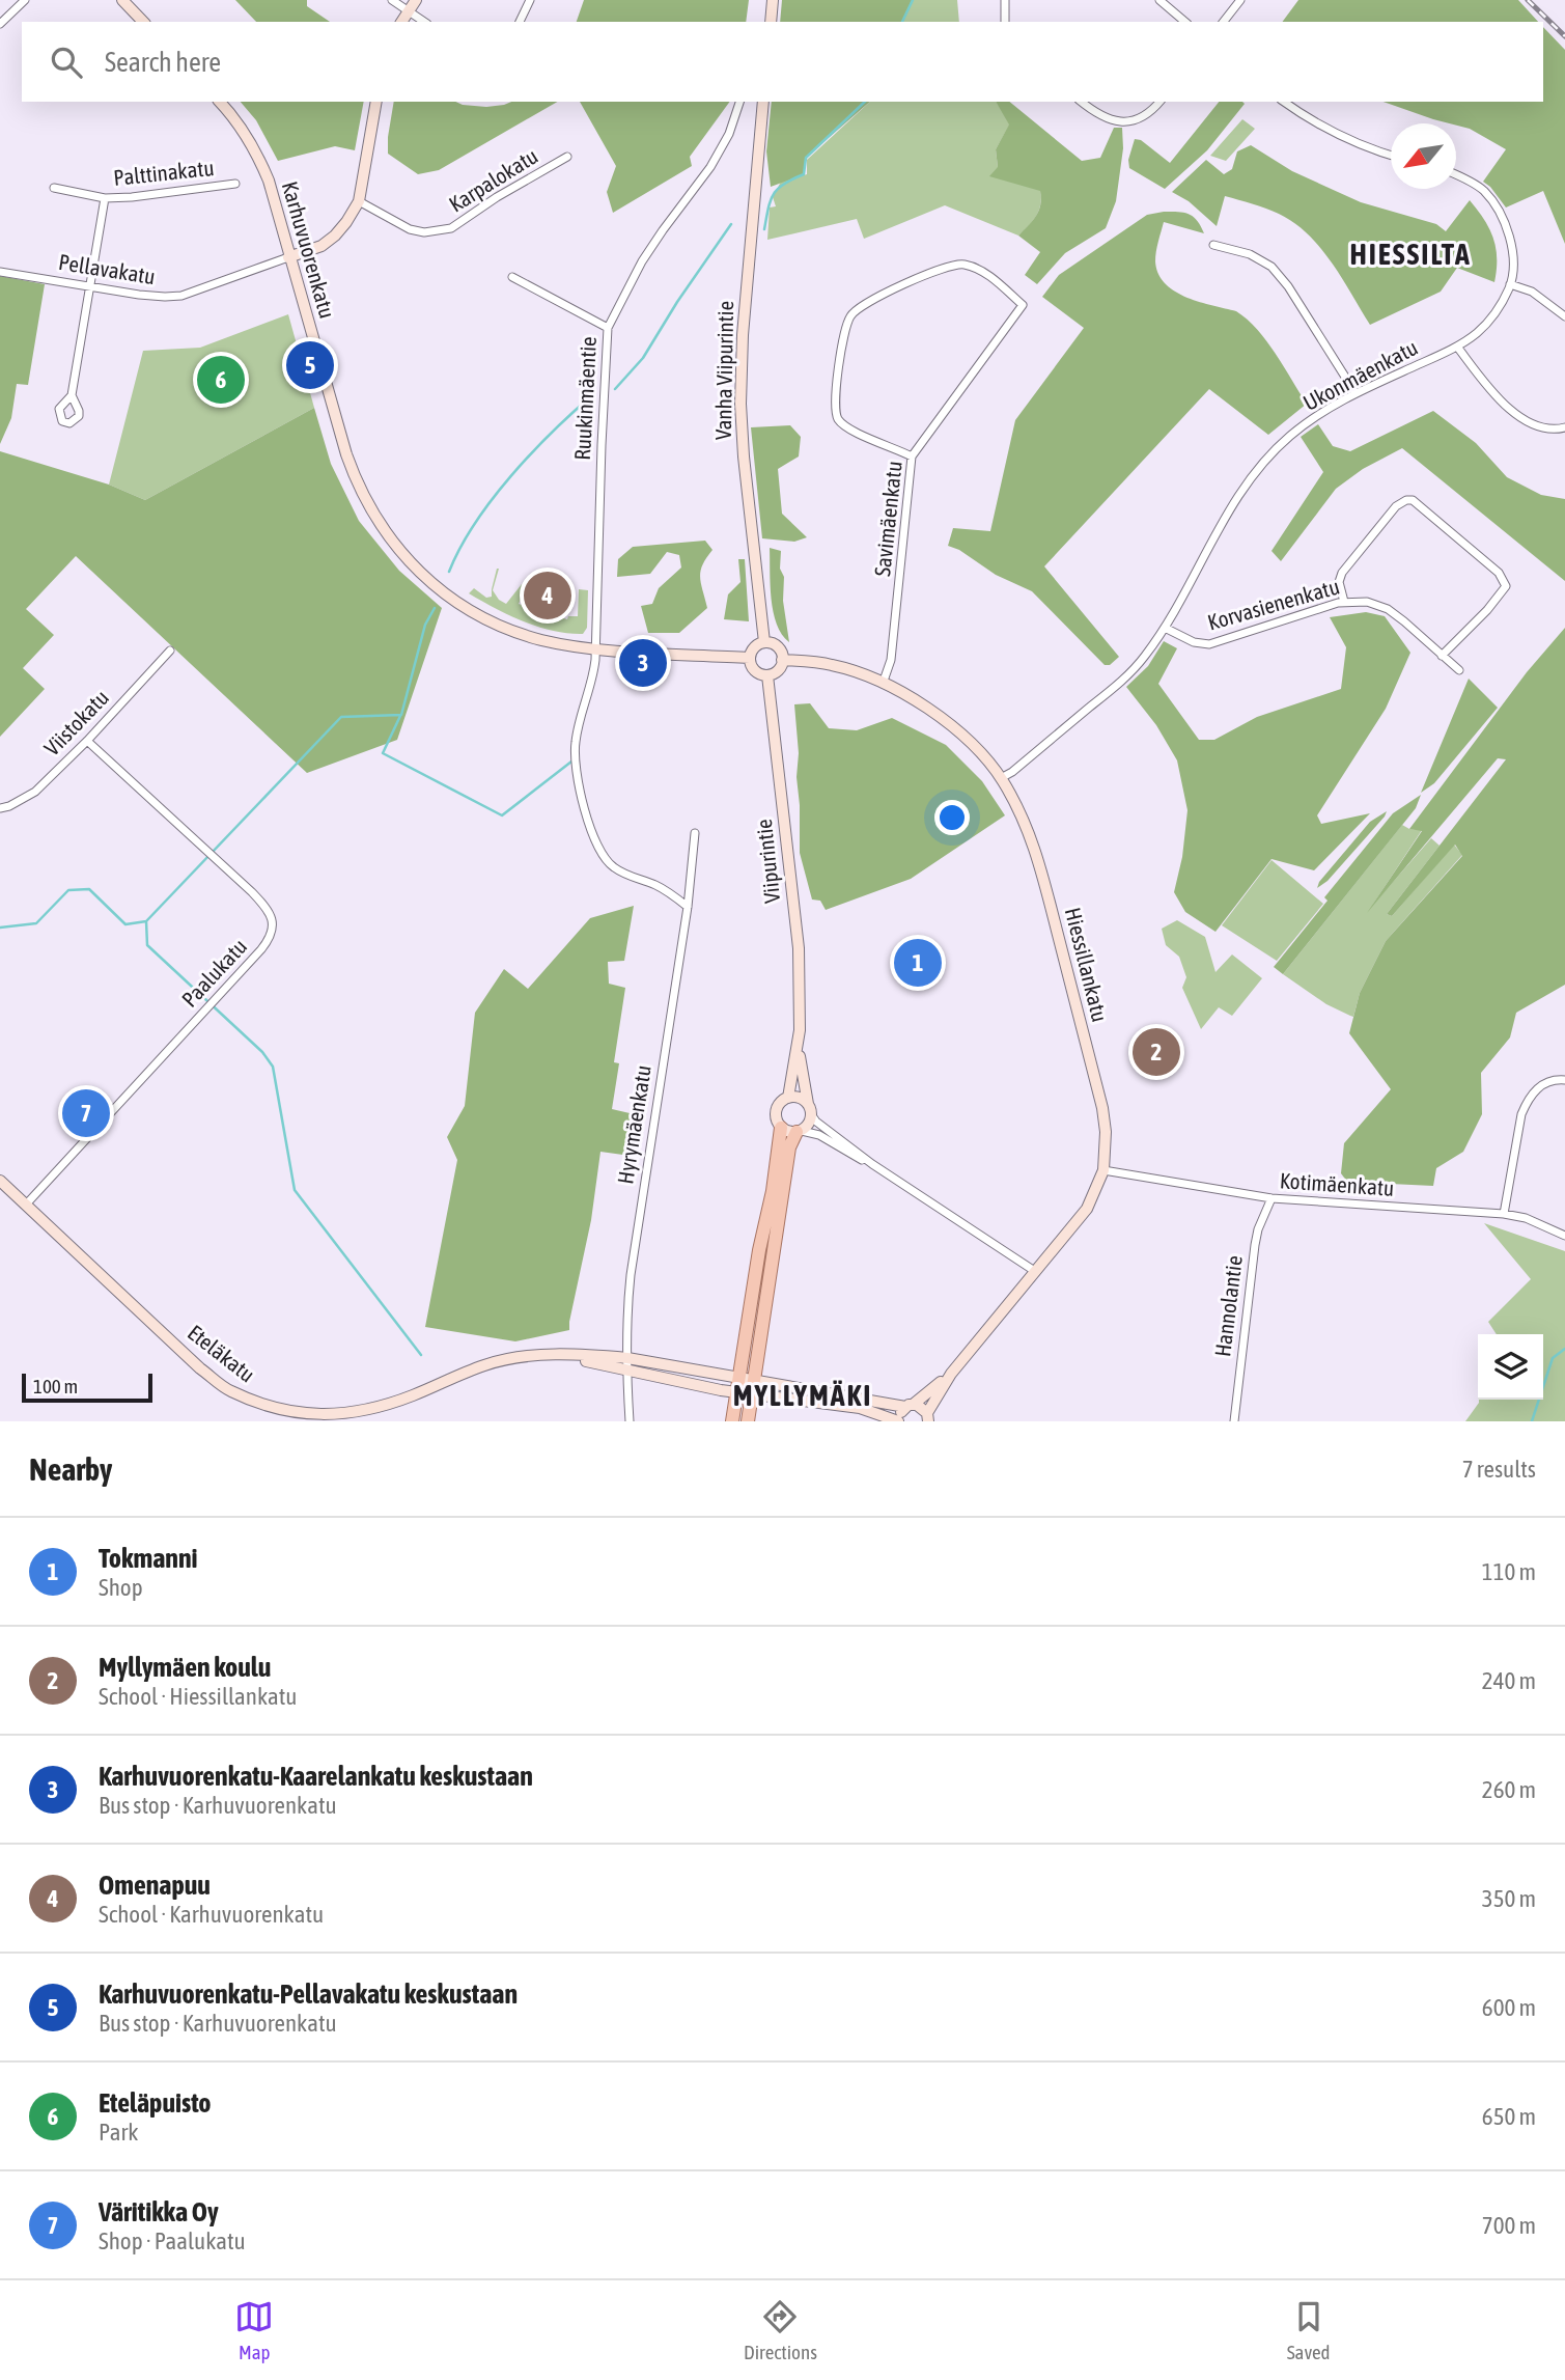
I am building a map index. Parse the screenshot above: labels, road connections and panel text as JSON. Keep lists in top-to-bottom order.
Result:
{
  "streets": {
    "street": [
      "Palttinakatu",
      "Karpalokatu",
      "Karhuvuorenkatu",
      "Pellavakatu",
      "Vanha Viipurintie",
      "Ukonmäenkatu",
      "Ruukinmäentie",
      "Savimäenkatu",
      "Korvasienenkatu",
      "Viistokatu",
      "Viipurintie",
      "Hiessillankatu",
      "Paalukatu",
      "Hyrymäenkatu",
      "Kotimäenkatu",
      "Hannolantie",
      "Eteläkatu"
    ]
  },
  "crossings": [
    ["Karhuvuorenkatu", "Pellavakatu"],
    ["Karhuvuorenkatu", "Vanha Viipurintie"],
    ["Karhuvuorenkatu", "Ruukinmäentie"],
    ["Karhuvuorenkatu", "Viipurintie"],
    ["Karhuvuorenkatu", "Hiessillankatu"],
    ["Vanha Viipurintie", "Viipurintie"],
    ["Vanha Viipurintie", "Hiessillankatu"],
    ["Ukonmäenkatu", "Korvasienenkatu"],
    ["Ukonmäenkatu", "Hiessillankatu"],
    ["Ruukinmäentie", "Hyrymäenkatu"],
    ["Savimäenkatu", "Hiessillankatu"],
    ["Viistokatu", "Paalukatu"],
    ["Viipurintie", "Hiessillankatu"],
    ["Hiessillankatu", "Kotimäenkatu"],
    ["Paalukatu", "Eteläkatu"],
    ["Hyrymäenkatu", "Eteläkatu"],
    ["Kotimäenkatu", "Hannolantie"]
  ],
  "districts": ["HIESSILTA", "MYLLYMÄKI"],
  "scale_bar": "100 m",
  "north": "bottom left",
  "page": {
    "search": "Search here",
    "pins": [
      "5",
      "6",
      "4",
      "3",
      "1",
      "2",
      "7"
    ],
    "scale": "100 m",
    "heading": ["Nearby", "7 results"],
    "list": [
      {
        "mark": "1",
        "name": "Tokmanni",
        "note": "Shop",
        "value": "110 m"
      },
      {
        "mark": "2",
        "name": "Myllymäen koulu",
        "note": "School · Hiessillankatu",
        "value": "240 m"
      },
      {
        "mark": "3",
        "name": "Karhuvuorenkatu-Kaarelankatu keskustaan",
        "note": "Bus stop · Karhuvuorenkatu",
        "value": "260 m"
      },
      {
        "mark": "4",
        "name": "Omenapuu",
        "note": "School · Karhuvuorenkatu",
        "value": "350 m"
      },
      {
        "mark": "5",
        "name": "Karhuvuorenkatu-Pellavakatu keskustaan",
        "note": "Bus stop · Karhuvuorenkatu",
        "value": "600 m"
      },
      {
        "mark": "6",
        "name": "Eteläpuisto",
        "note": "Park",
        "value": "650 m"
      },
      {
        "mark": "7",
        "name": "Väritikka Oy",
        "note": "Shop · Paalukatu",
        "value": "700 m"
      }
    ],
    "nav": ["Map", "Directions", "Saved"]
  }
}
